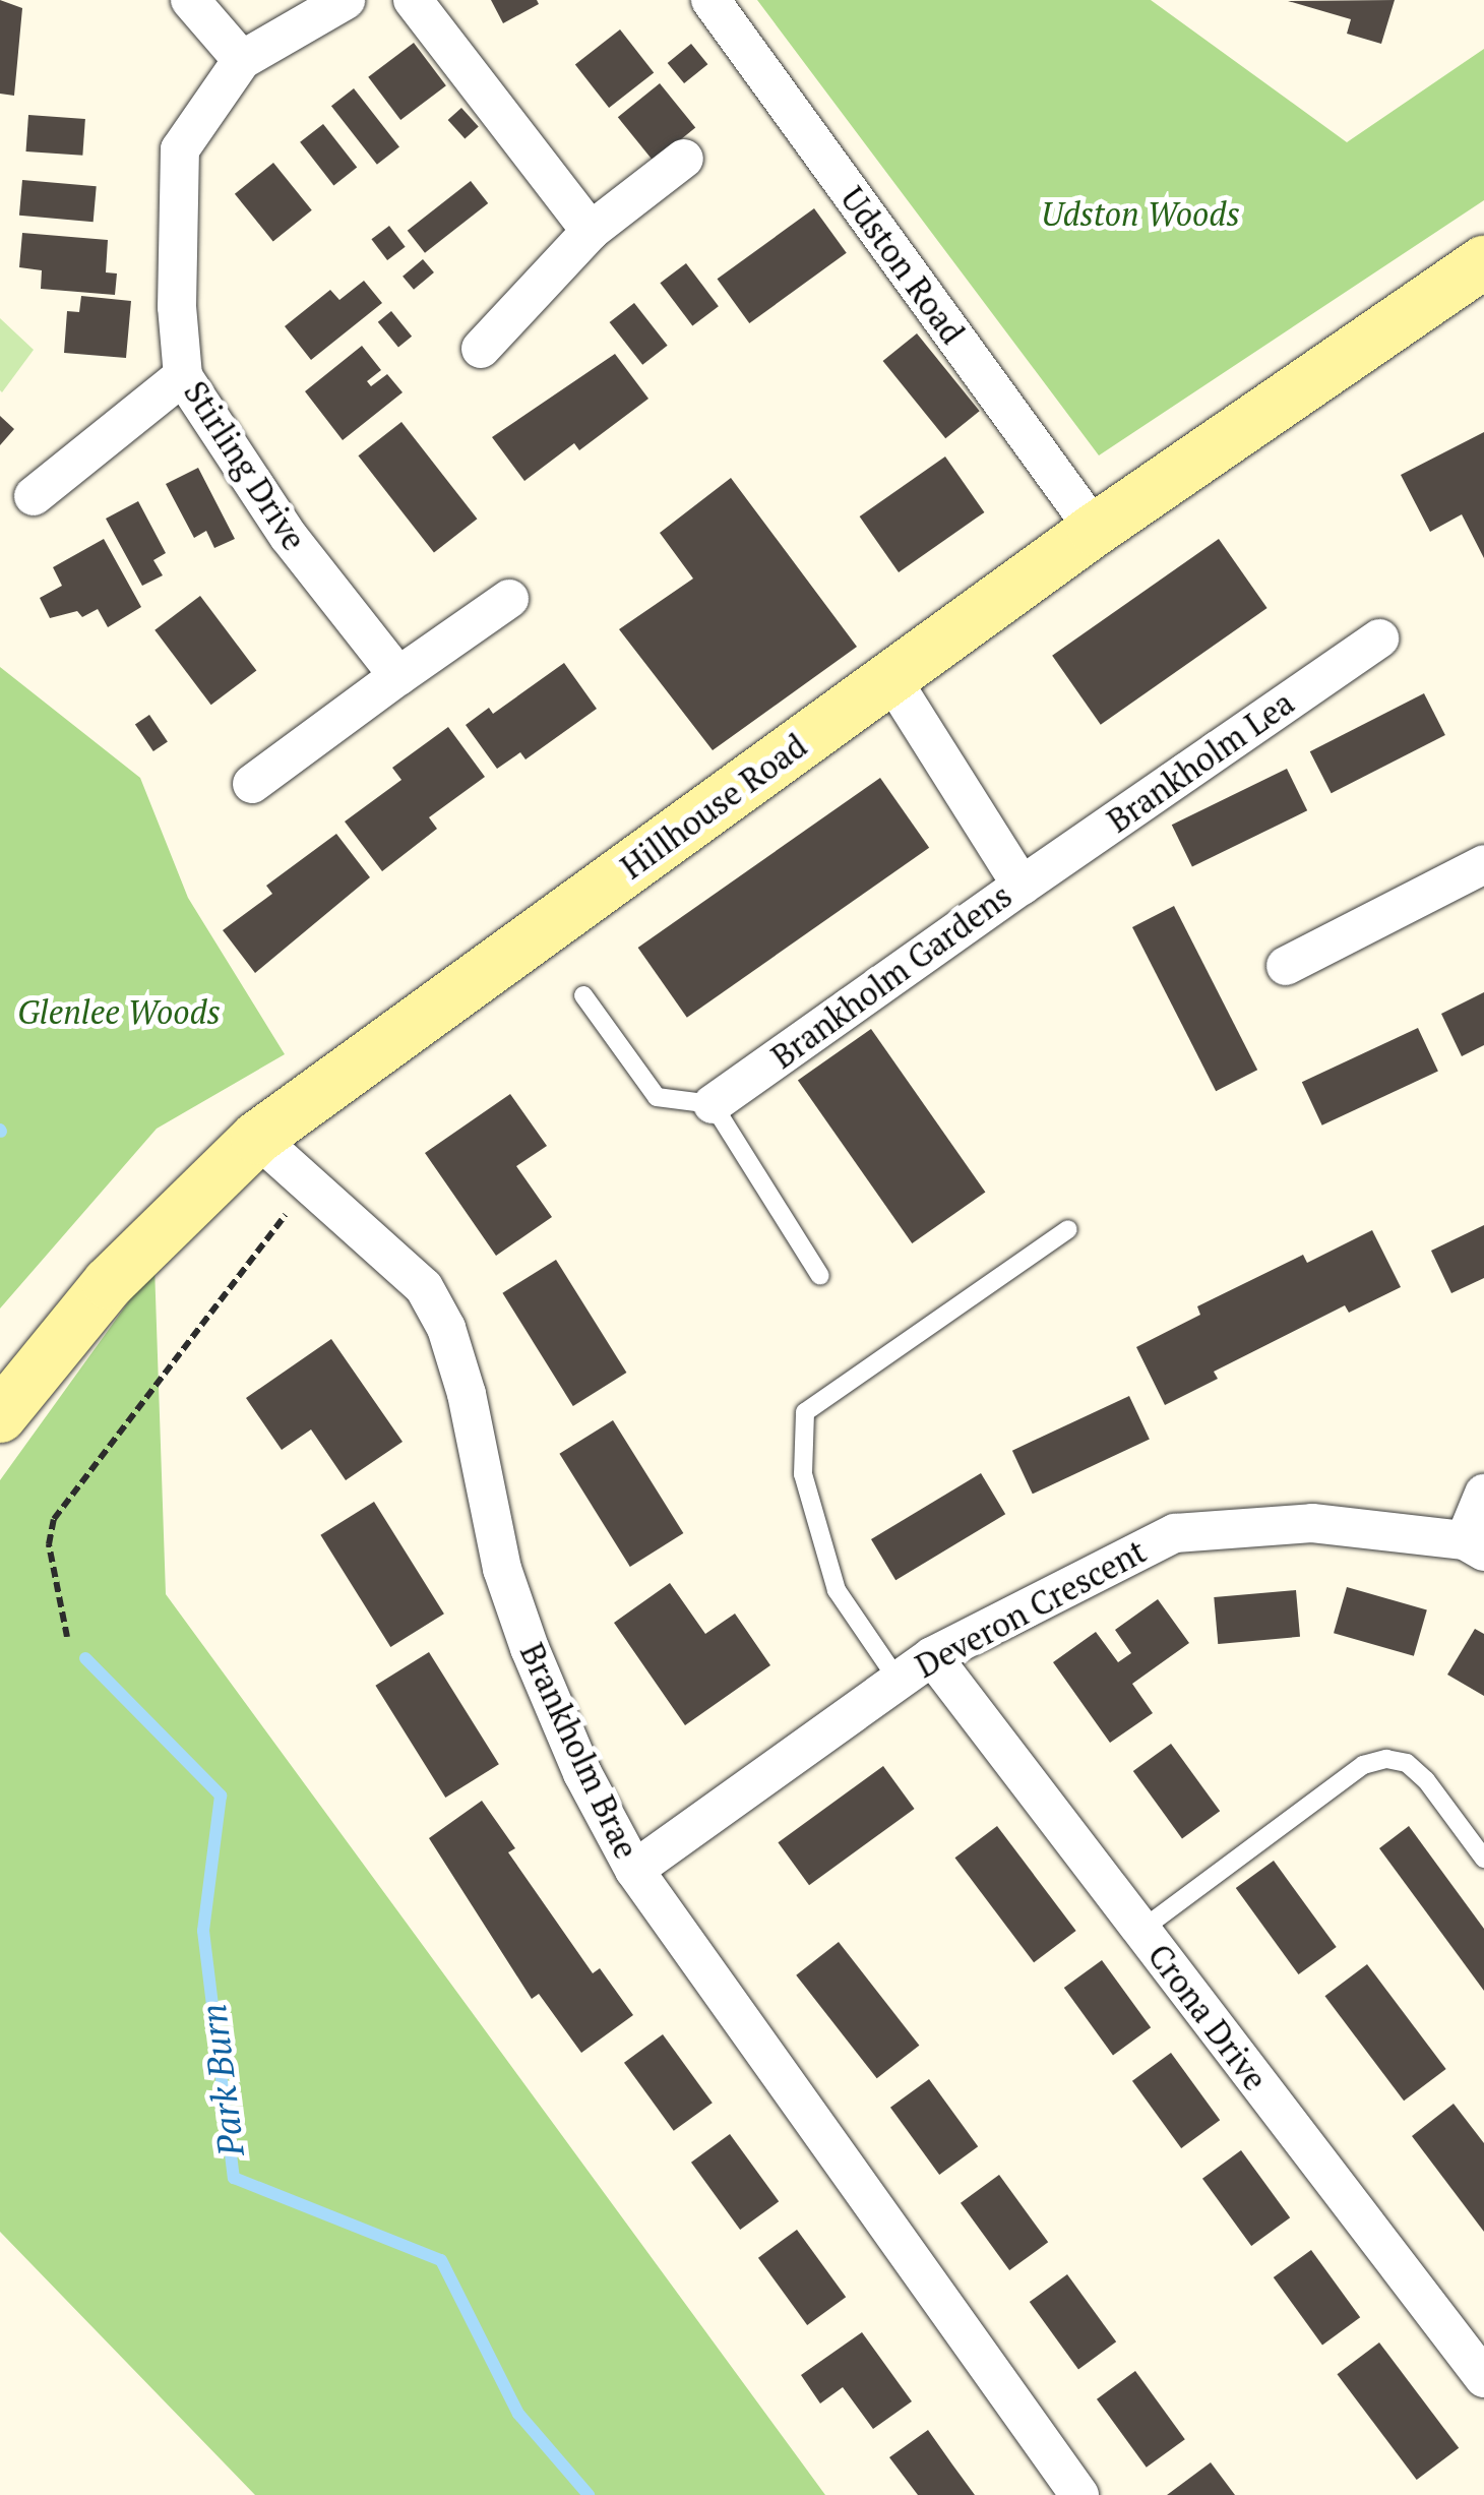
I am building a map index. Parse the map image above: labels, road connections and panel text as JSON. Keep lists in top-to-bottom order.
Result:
{
  "streets": {
    "street": [
      "Udston Road",
      "Stirling Drive",
      "Brankholm Lea",
      "Hillhouse Road",
      "Brankholm Gardens",
      "Deveron Crescent",
      "Brankholm Brae",
      "Crona Drive"
    ]
  },
  "crossings": [
    ["Udston Road", "Hillhouse Road"],
    ["Brankholm Lea", "Brankholm Gardens"],
    ["Hillhouse Road", "Brankholm Gardens"],
    ["Hillhouse Road", "Brankholm Brae"],
    ["Deveron Crescent", "Brankholm Brae"],
    ["Deveron Crescent", "Crona Drive"]
  ],
  "water": ["Park Burn"],
  "parks": ["Udston Woods", "Glenlee Woods"]
}
